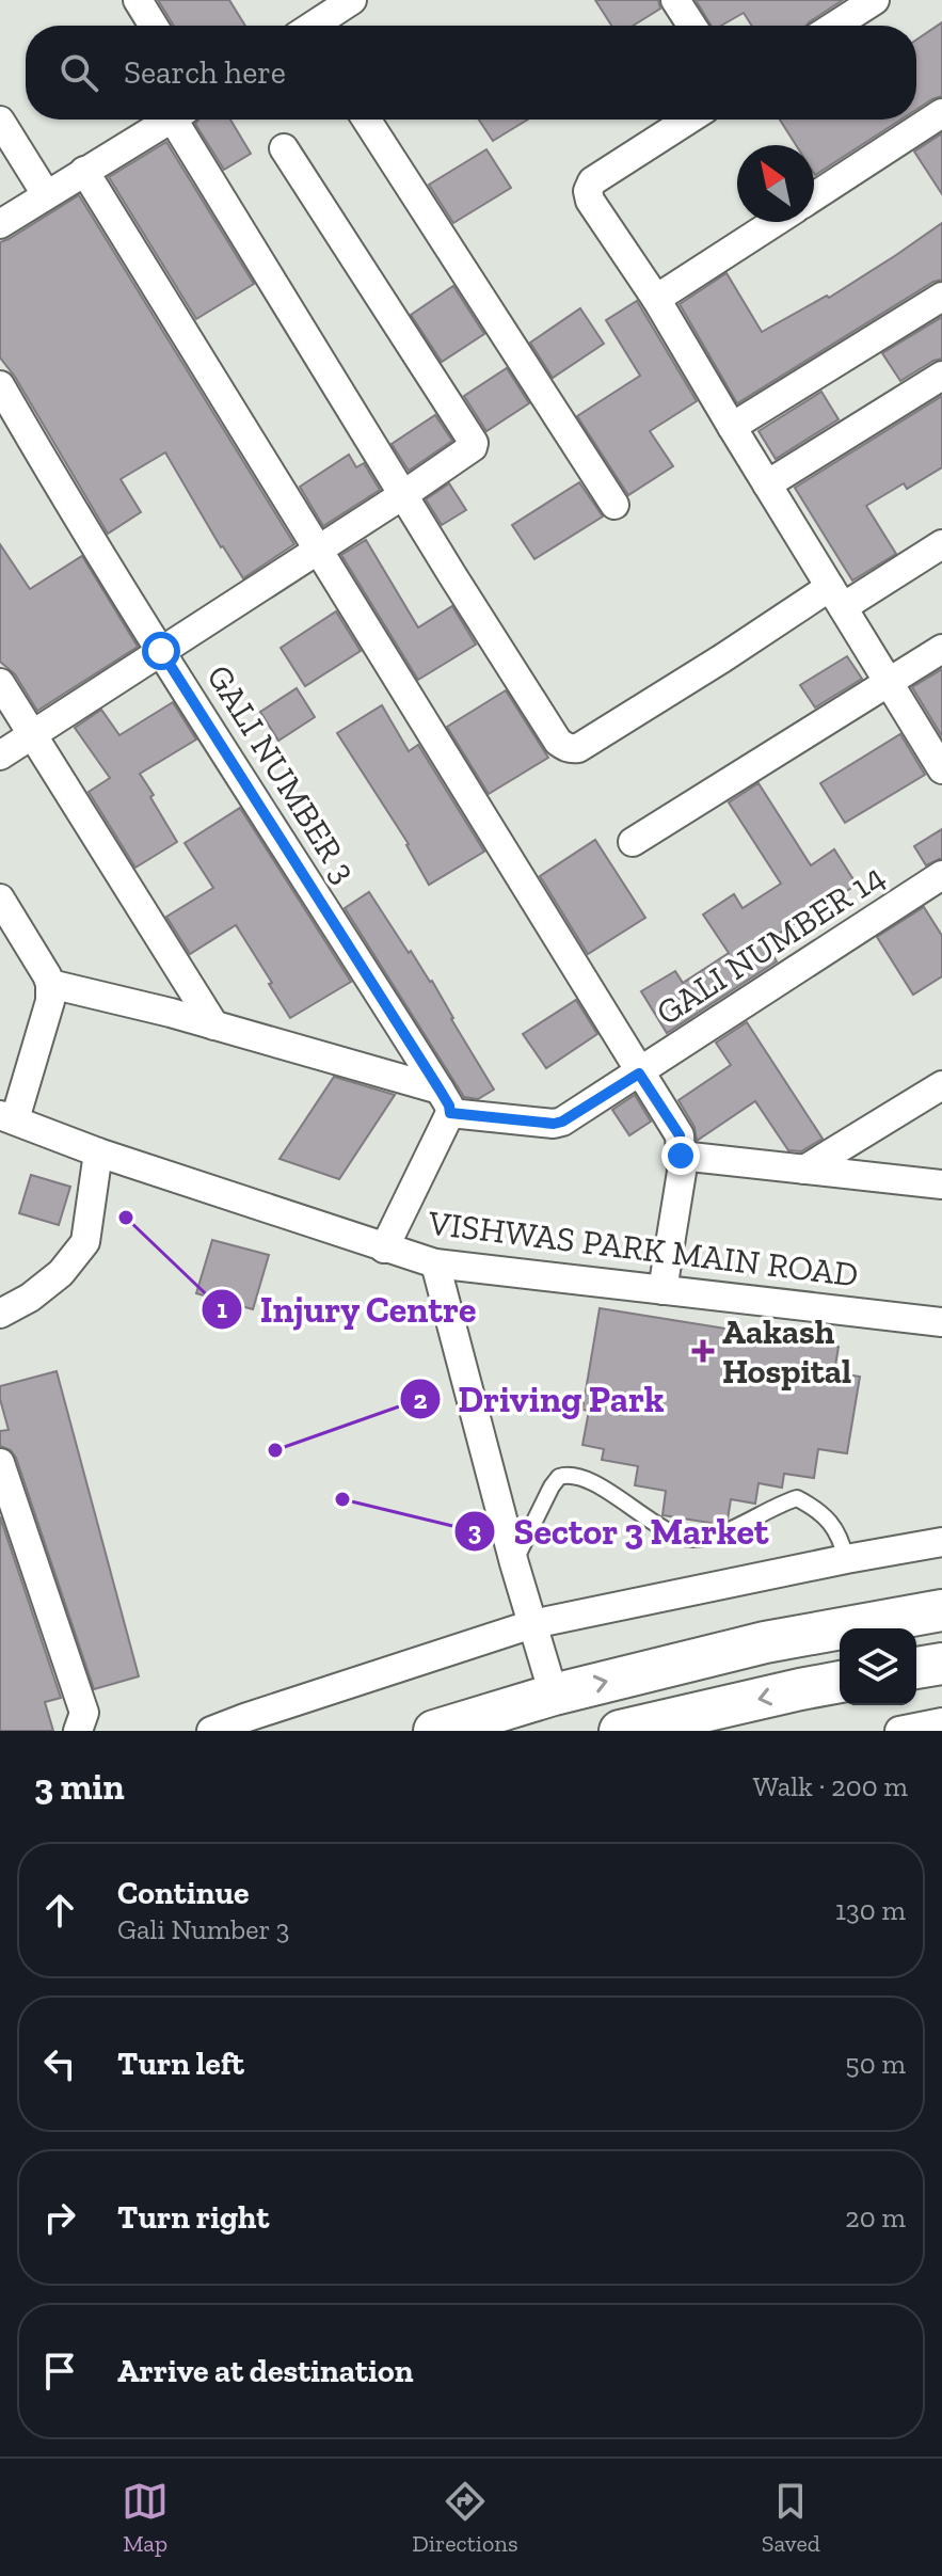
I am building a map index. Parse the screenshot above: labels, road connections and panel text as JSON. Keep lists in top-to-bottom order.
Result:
{
  "streets": {
    "street": ["GALI NUMBER 3", "GALI NUMBER 14", "VISHWAS PARK MAIN ROAD"]
  },
  "crossings": [
    ["GALI NUMBER 3", "GALI NUMBER 14"]
  ],
  "places": {
    "other": ["Injury Centre", "Driving Park", "Sector 3 Market"],
    "health": ["Aakash Hospital"]
  },
  "north": "top left",
  "page": {
    "search": "Search here",
    "heading": ["3 min", "Walk · 200 m"],
    "list": [
      ["Continue", "Gali Number 3", "130 m"],
      ["Turn left", "50 m"],
      ["Turn right", "20 m"],
      "Arrive at destination"
    ],
    "nav": ["Map", "Directions", "Saved"]
  }
}
